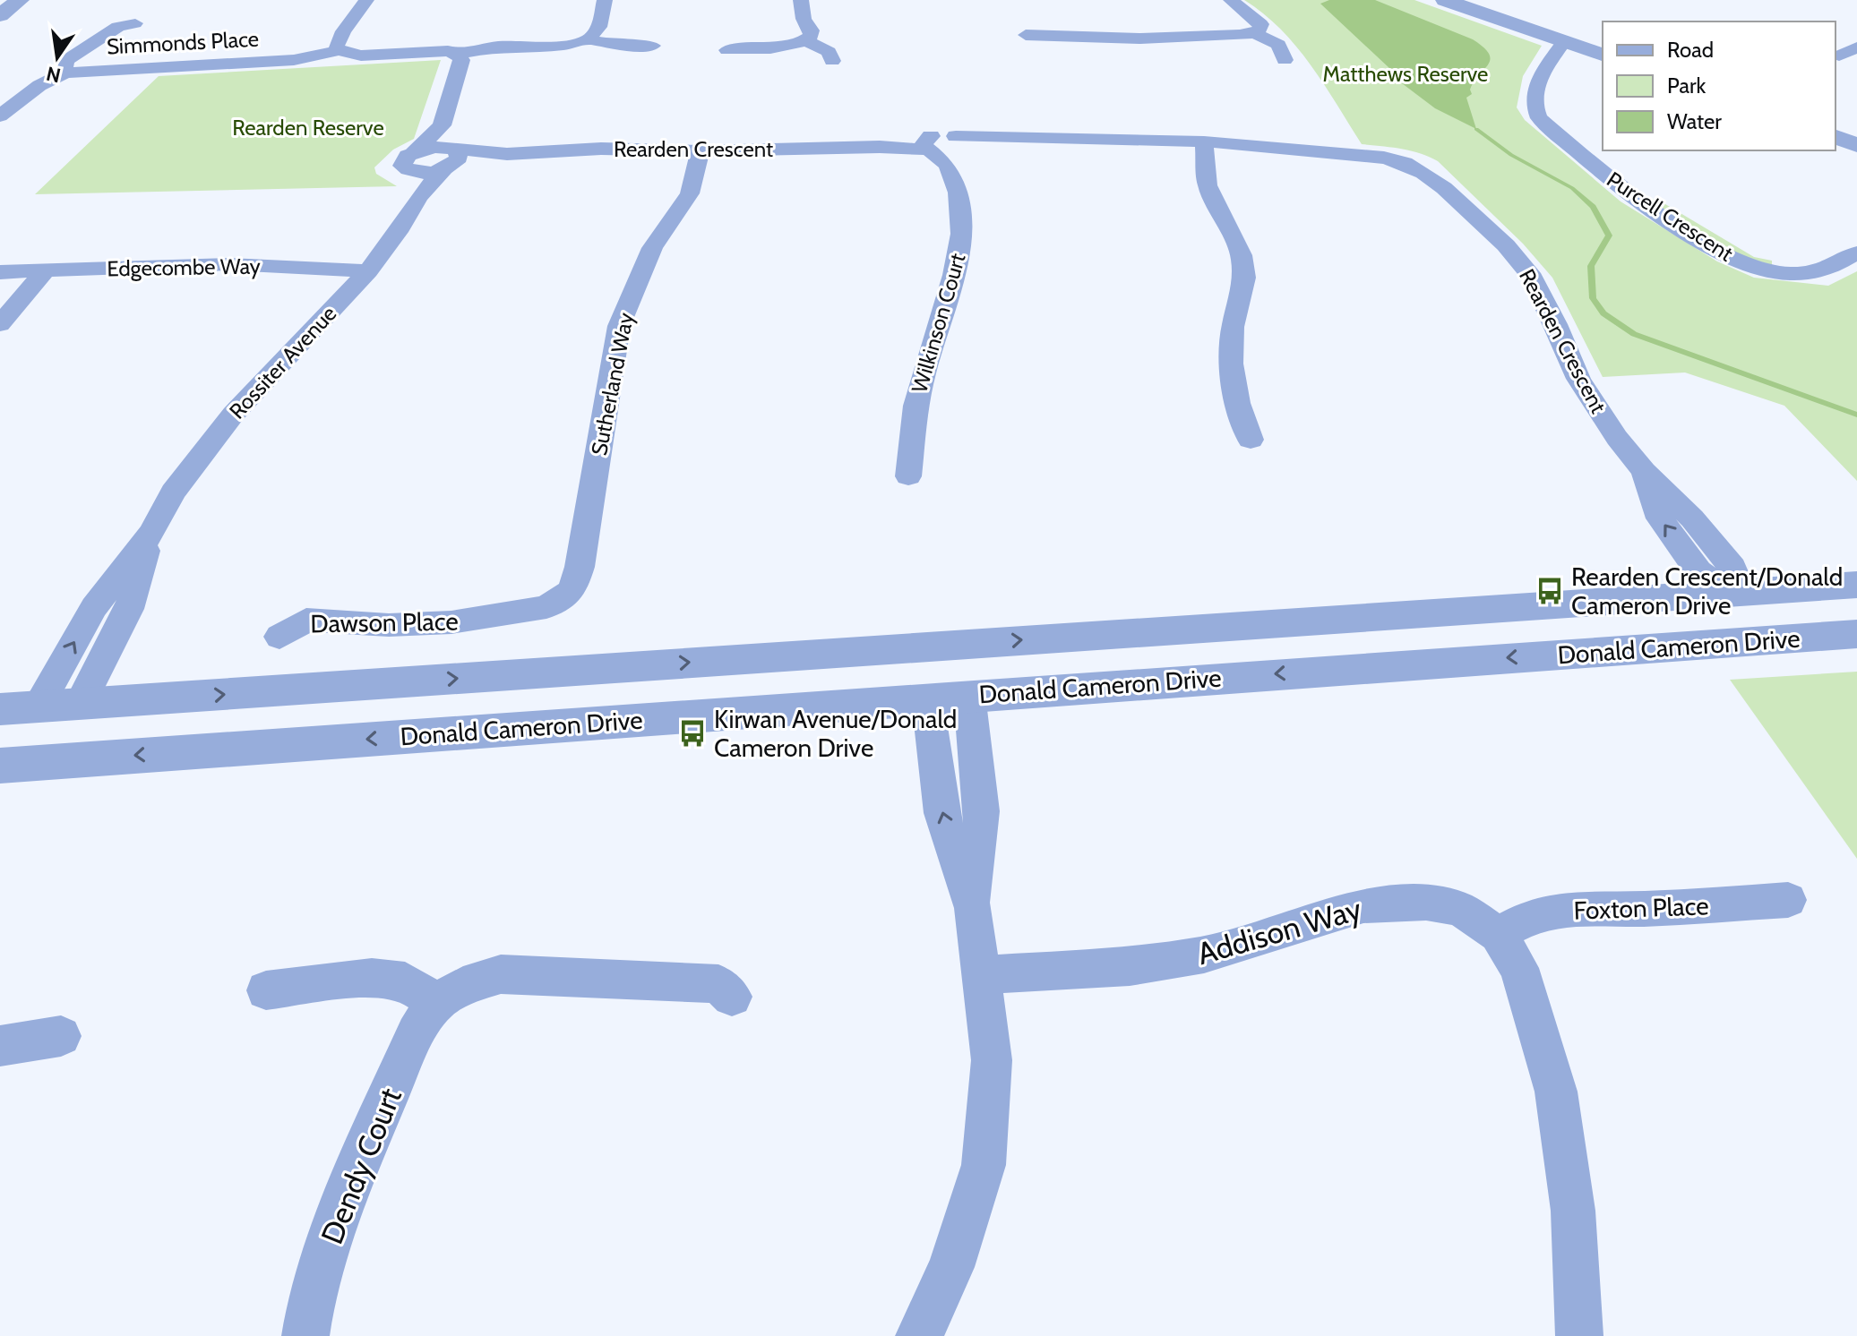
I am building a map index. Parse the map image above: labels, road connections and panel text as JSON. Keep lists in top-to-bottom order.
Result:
{
  "streets": {
    "street": [
      "Simmonds Place",
      "Rearden Crescent",
      "Purcell Crescent",
      "Edgecombe Way",
      "Wilkinson Court",
      "Rossiter Avenue",
      "Sutherland Way",
      "Dawson Place",
      "Donald Cameron Drive",
      "Foxton Place",
      "Addison Way",
      "Dendy Court"
    ]
  },
  "crossings": [
    ["Rearden Crescent", "Wilkinson Court"],
    ["Rearden Crescent", "Rossiter Avenue"],
    ["Rearden Crescent", "Sutherland Way"],
    ["Rearden Crescent", "Donald Cameron Drive"],
    ["Edgecombe Way", "Rossiter Avenue"],
    ["Rossiter Avenue", "Donald Cameron Drive"],
    ["Sutherland Way", "Dawson Place"],
    ["Foxton Place", "Addison Way"]
  ],
  "parks": ["Matthews Reserve", "Rearden Reserve"],
  "places": {
    "bus stop": ["Rearden Crescent/Donald Cameron Drive", "Kirwan Avenue/Donald Cameron Drive"]
  },
  "legend": ["Road", "Park", "Water"],
  "north": "bottom"
}
